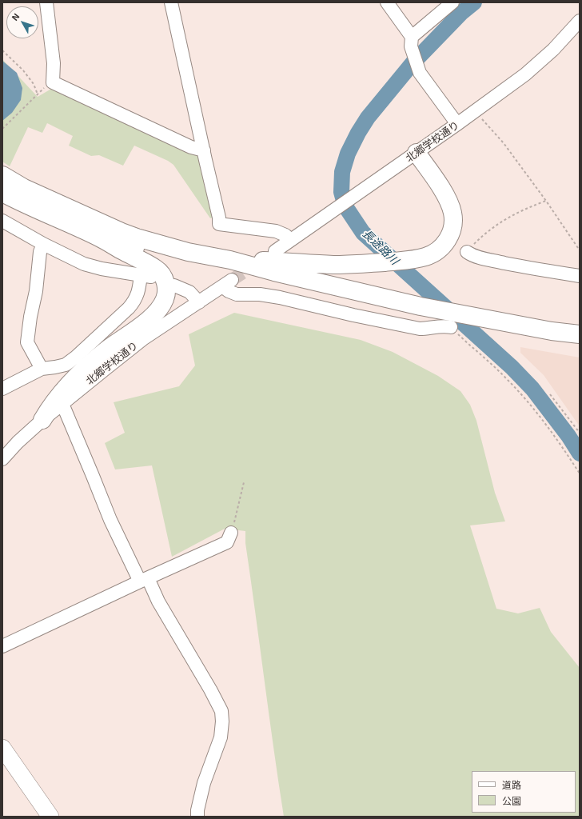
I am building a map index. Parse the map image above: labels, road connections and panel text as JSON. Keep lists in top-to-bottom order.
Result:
{
  "streets": {
    "street": ["北郷学校通り"]
  },
  "water": ["長途路川"],
  "legend": ["道路", "公園"],
  "north": "top left"
}
